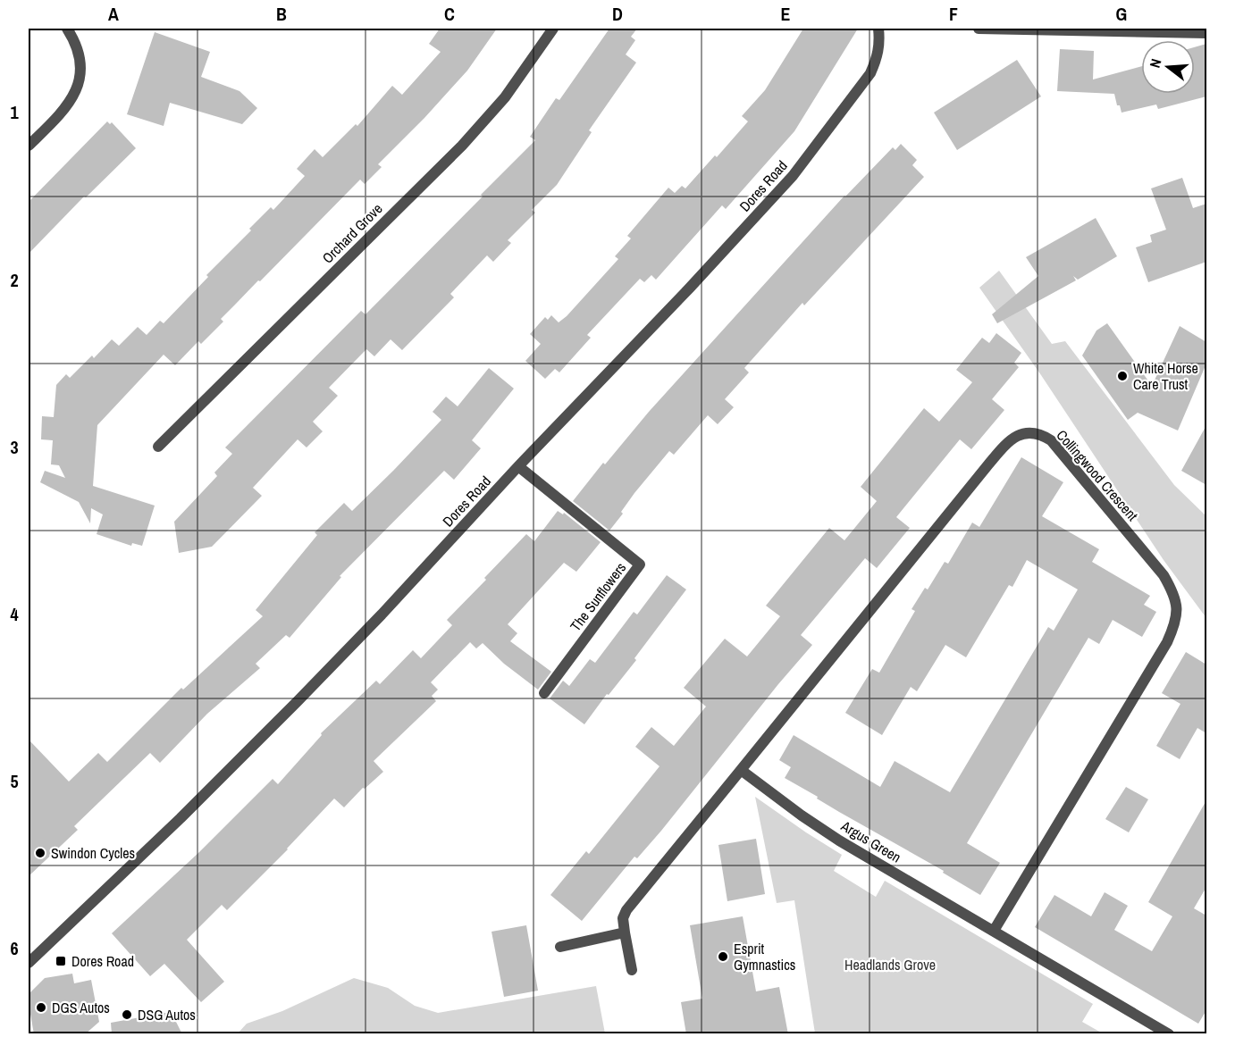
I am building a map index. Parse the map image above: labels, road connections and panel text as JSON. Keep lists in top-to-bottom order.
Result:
{
  "streets": {
    "street": [
      "Dores Road",
      "Orchard Grove",
      "Collingwood Crescent",
      "The Sunflowers",
      "Argus Green"
    ]
  },
  "crossings": [
    ["Dores Road", "The Sunflowers"],
    ["Collingwood Crescent", "Argus Green"]
  ],
  "parks": ["Headlands Grove"],
  "places": {
    "other": [
      "White Horse Care Trust",
      "Swindon Cycles",
      "Esprit Gymnastics",
      "DGS Autos",
      "DSG Autos"
    ],
    "transit": ["Dores Road"]
  },
  "north": "left",
  "grid": {
    "columns": [
      "A",
      "B",
      "C",
      "D",
      "E",
      "F",
      "G"
    ],
    "rows": [
      "1",
      "2",
      "3",
      "4",
      "5",
      "6"
    ]
  }
}
